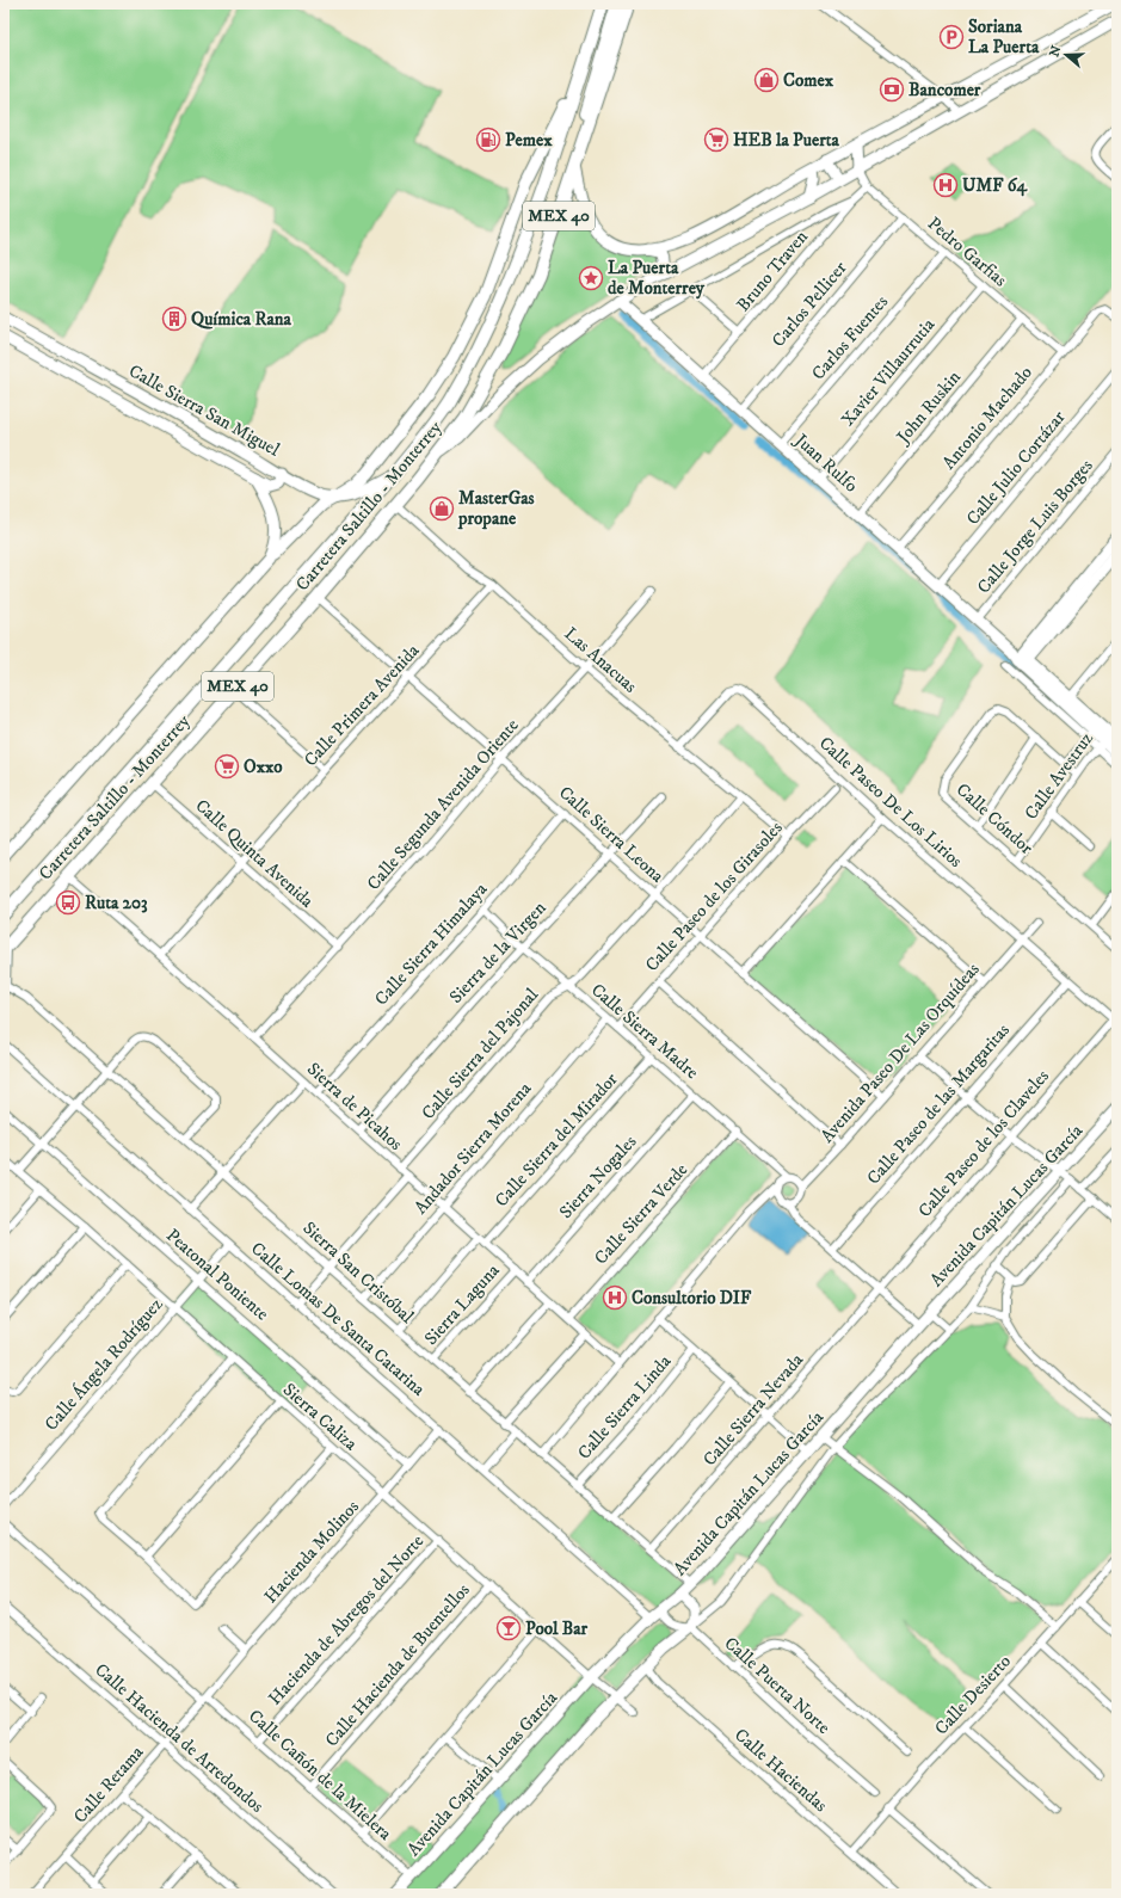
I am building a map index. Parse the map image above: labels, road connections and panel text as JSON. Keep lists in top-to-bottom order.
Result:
{
  "streets": {
    "main road": ["MEX 40", "Carretera Saltillo - Monterrey"],
    "street": [
      "Pedro Garfias",
      "Bruno Traven",
      "Carlos Pellicer",
      "Carlos Fuentes",
      "Xavier Villaurrutia",
      "John Ruskin",
      "Calle Sierra San Miguel",
      "Antonio Machado",
      "Juan Rulfo",
      "Calle Julio Cortázar",
      "Calle Jorge Luis Borges",
      "Las Anacuas",
      "Calle Primera Avenida",
      "Calle Avestruz",
      "Calle Paseo De Los Lirios",
      "Calle Segunda Avenida Oriente",
      "Calle Cóndor",
      "Calle Sierra Leona",
      "Calle Quinta Avenida",
      "Calle Paseo de los Girasoles",
      "Calle Sierra Himalaya",
      "Sierra de la Virgen",
      "Calle Sierra Madre",
      "Avenida Paseo De Las Orquídeas",
      "Calle Sierra del Pajonal",
      "Calle Paseo de las Margaritas",
      "Sierra de Picahos",
      "Calle Sierra del Mirador",
      "Calle Paseo de los Claveles",
      "Andador Sierra Morena",
      "Sierra Nogales",
      "Avenida Capitán Lucas García",
      "Calle Sierra Verde",
      "Sierra San Cristóbal",
      "Peatonal Poniente",
      "Sierra Laguna",
      "Calle Lomas De Santa Catarina",
      "Calle Ángela Rodríguez",
      "Calle Sierra Linda",
      "Calle Sierra Nevada",
      "Sierra Caliza",
      "Hacienda Molinos",
      "Hacienda de Abregos del Norte",
      "Calle Hacienda de Buentellos",
      "Calle Puerta Norte",
      "Calle Desierto",
      "Calle Hacienda de Arredondos",
      "Calle Haciendas",
      "Calle Cañón de la Mielera",
      "Calle Retama"
    ]
  },
  "crossings": [
    ["Pedro Garfias", "Bruno Traven"],
    ["Pedro Garfias", "Carlos Pellicer"],
    ["Pedro Garfias", "Carlos Fuentes"],
    ["Pedro Garfias", "Xavier Villaurrutia"],
    ["Pedro Garfias", "John Ruskin"],
    ["Pedro Garfias", "Antonio Machado"],
    ["Bruno Traven", "Juan Rulfo"],
    ["Carlos Pellicer", "Juan Rulfo"],
    ["Carlos Fuentes", "Juan Rulfo"],
    ["Xavier Villaurrutia", "Juan Rulfo"],
    ["John Ruskin", "Juan Rulfo"],
    ["Calle Sierra San Miguel", "Carretera Saltillo - Monterrey"],
    ["Antonio Machado", "Juan Rulfo"],
    ["Juan Rulfo", "Calle Julio Cortázar"],
    ["Juan Rulfo", "Calle Jorge Luis Borges"],
    ["Juan Rulfo", "Calle Avestruz"],
    ["Carretera Saltillo - Monterrey", "Las Anacuas"],
    ["Carretera Saltillo - Monterrey", "Calle Sierra Leona"],
    ["Carretera Saltillo - Monterrey", "Calle Quinta Avenida"],
    ["Carretera Saltillo - Monterrey", "Sierra de Picahos"],
    ["Las Anacuas", "Calle Primera Avenida"],
    ["Las Anacuas", "Calle Paseo De Los Lirios"],
    ["Las Anacuas", "Calle Segunda Avenida Oriente"],
    ["Las Anacuas", "Calle Paseo de los Girasoles"],
    ["Las Anacuas", "Calle Sierra del Pajonal"],
    ["Calle Primera Avenida", "Calle Sierra Leona"],
    ["Calle Primera Avenida", "Calle Quinta Avenida"],
    ["Calle Primera Avenida", "Sierra de Picahos"],
    ["Calle Avestruz", "Calle Cóndor"],
    ["Calle Paseo De Los Lirios", "Avenida Paseo De Las Orquídeas"],
    ["Calle Segunda Avenida Oriente", "Calle Sierra Leona"],
    ["Calle Segunda Avenida Oriente", "Calle Quinta Avenida"],
    ["Calle Segunda Avenida Oriente", "Sierra de Picahos"],
    ["Calle Sierra Leona", "Calle Paseo de los Girasoles"],
    ["Calle Sierra Leona", "Calle Sierra Himalaya"],
    ["Calle Sierra Leona", "Sierra de la Virgen"],
    ["Calle Sierra Leona", "Avenida Paseo De Las Orquídeas"],
    ["Calle Sierra Leona", "Calle Sierra del Pajonal"],
    ["Calle Paseo de los Girasoles", "Calle Sierra Madre"],
    ["Calle Sierra Himalaya", "Calle Sierra Madre"],
    ["Calle Sierra Himalaya", "Sierra de Picahos"],
    ["Sierra de la Virgen", "Calle Sierra Madre"],
    ["Sierra de la Virgen", "Sierra de Picahos"],
    ["Calle Sierra Madre", "Avenida Paseo De Las Orquídeas"],
    ["Calle Sierra Madre", "Calle Sierra del Pajonal"],
    ["Calle Sierra Madre", "Calle Sierra del Mirador"],
    ["Calle Sierra Madre", "Andador Sierra Morena"],
    ["Calle Sierra Madre", "Sierra Nogales"],
    ["Calle Sierra Madre", "Calle Sierra Verde"],
    ["Calle Sierra del Pajonal", "Sierra de Picahos"],
    ["Sierra de Picahos", "Calle Sierra del Mirador"],
    ["Sierra de Picahos", "Andador Sierra Morena"],
    ["Sierra de Picahos", "Sierra Nogales"],
    ["Sierra de Picahos", "Calle Sierra Verde"],
    ["Sierra de Picahos", "Sierra Laguna"],
    ["Calle Paseo de los Claveles", "Calle Sierra Nevada"],
    ["Andador Sierra Morena", "Sierra San Cristóbal"],
    ["Avenida Capitán Lucas García", "Sierra San Cristóbal"],
    ["Avenida Capitán Lucas García", "Calle Lomas De Santa Catarina"],
    ["Avenida Capitán Lucas García", "Sierra Caliza"],
    ["Avenida Capitán Lucas García", "Calle Puerta Norte"],
    ["Avenida Capitán Lucas García", "Calle Cañón de la Mielera"],
    ["Sierra San Cristóbal", "Sierra Laguna"],
    ["Sierra San Cristóbal", "Calle Sierra Linda"],
    ["Sierra San Cristóbal", "Calle Sierra Nevada"],
    ["Peatonal Poniente", "Calle Ángela Rodríguez"],
    ["Peatonal Poniente", "Hacienda Molinos"],
    ["Calle Lomas De Santa Catarina", "Calle Ángela Rodríguez"],
    ["Calle Lomas De Santa Catarina", "Hacienda Molinos"],
    ["Calle Ángela Rodríguez", "Sierra Caliza"],
    ["Sierra Caliza", "Hacienda Molinos"],
    ["Sierra Caliza", "Hacienda de Abregos del Norte"],
    ["Sierra Caliza", "Calle Hacienda de Buentellos"],
    ["Hacienda Molinos", "Calle Cañón de la Mielera"],
    ["Hacienda Molinos", "Calle Retama"],
    ["Hacienda de Abregos del Norte", "Calle Cañón de la Mielera"],
    ["Calle Hacienda de Buentellos", "Calle Cañón de la Mielera"],
    ["Calle Desierto", "Calle Haciendas"],
    ["Calle Hacienda de Arredondos", "Calle Retama"],
    ["Calle Cañón de la Mielera", "Calle Retama"]
  ],
  "places": {
    "parking": ["Soriana La Puerta"],
    "shop": ["Comex", "MasterGas propane"],
    "bank": ["Bancomer"],
    "fuel station": ["Pemex"],
    "supermarket": ["HEB la Puerta", "Oxxo"],
    "hospital": ["UMF 64", "Consultorio DIF"],
    "place": ["La Puerta de Monterrey"],
    "building": ["Química Rana"],
    "bus stop": ["Ruta 203"],
    "bar": ["Pool Bar"]
  },
  "north": "left"
}
